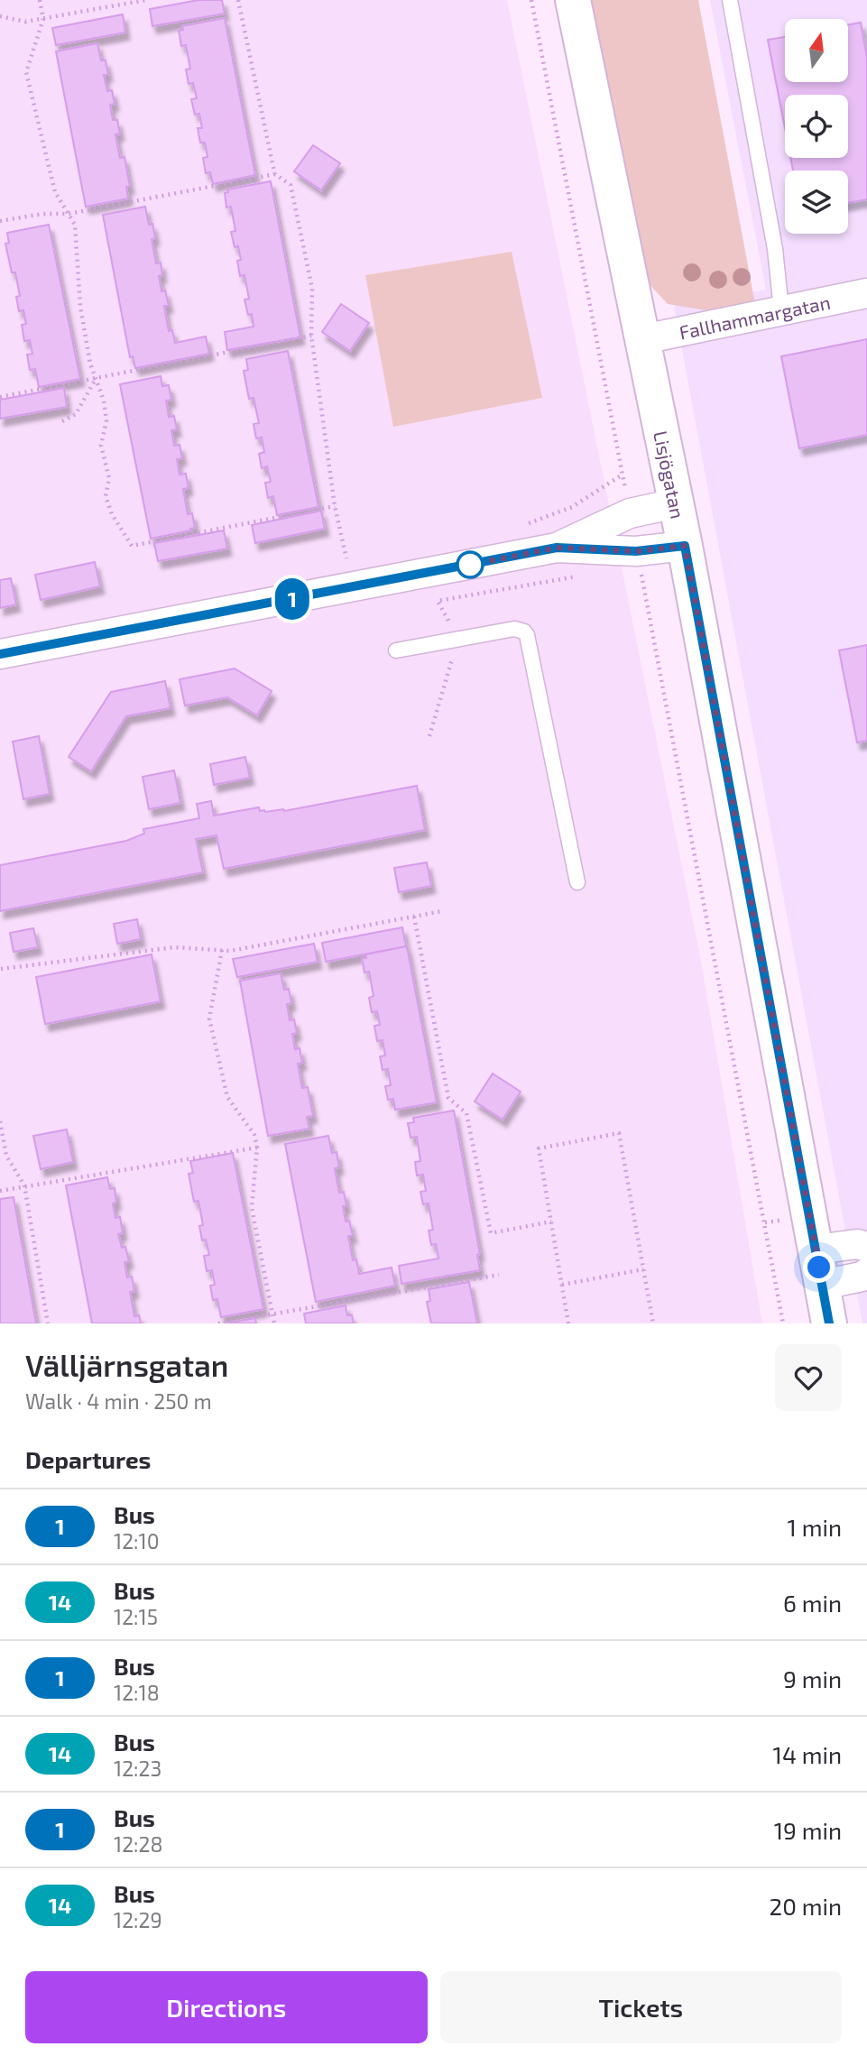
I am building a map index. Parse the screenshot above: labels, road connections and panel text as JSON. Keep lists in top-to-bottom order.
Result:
{
  "streets": {
    "street": ["Fallhammargatan", "Lisjögatan"]
  },
  "crossings": [
    ["Fallhammargatan", "Lisjögatan"]
  ],
  "lines": ["bus line 1"],
  "north": "top",
  "page": {
    "on_map": "1",
    "heading": [
      ["Välljärnsgatan", "Walk · 4 min · 250 m"],
      "Departures"
    ],
    "list": [
      {
        "mark": "1",
        "name": "Bus",
        "note": "12:10",
        "value": "1 min"
      },
      {
        "mark": "14",
        "name": "Bus",
        "note": "12:15",
        "value": "6 min"
      },
      {
        "mark": "1",
        "name": "Bus",
        "note": "12:18",
        "value": "9 min"
      },
      {
        "mark": "14",
        "name": "Bus",
        "note": "12:23",
        "value": "14 min"
      },
      {
        "mark": "1",
        "name": "Bus",
        "note": "12:28",
        "value": "19 min"
      },
      {
        "mark": "14",
        "name": "Bus",
        "note": "12:29",
        "value": "20 min"
      }
    ],
    "buttons": ["Directions", "Tickets"]
  }
}
